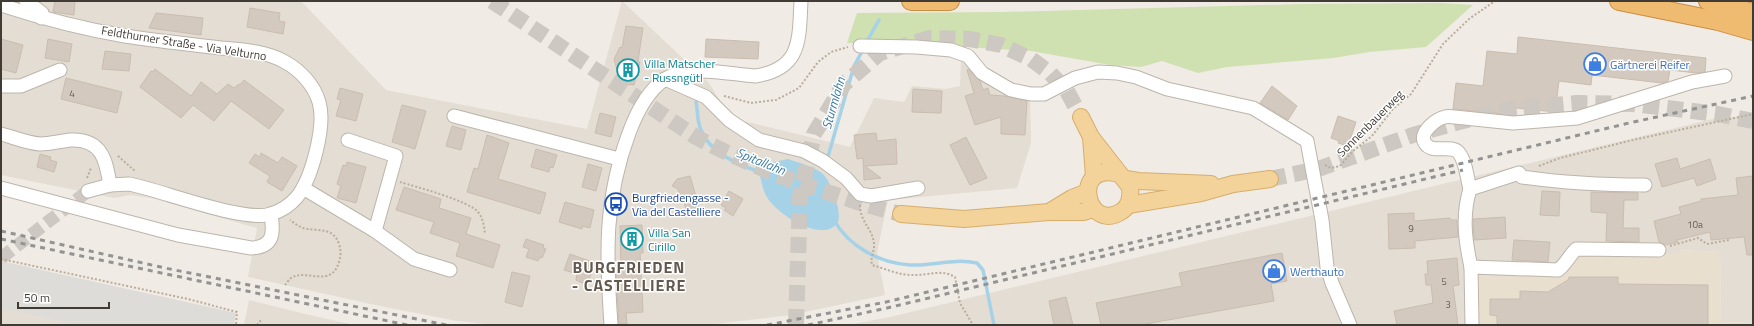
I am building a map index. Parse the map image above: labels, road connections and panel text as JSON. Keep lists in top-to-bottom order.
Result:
{
  "streets": {
    "street": ["Feldthurner Straße - Via Velturno"],
    "path": ["Sonnenbauerweg"]
  },
  "districts": ["BURGFRIEDEN - CASTELLIERE"],
  "water": ["Sturmlahn", "Spitallahn"],
  "places": {
    "shop": ["Gärtnerei Reifer", "Werthauto"],
    "building": ["Villa Matscher - Russngütl", "Villa San Cirillo"],
    "bus stop": ["Burgfriedengasse - Via del Castelliere"]
  },
  "house_numbers": [
    "4",
    "10a",
    "9",
    "5",
    "3"
  ],
  "scale_bar": "50 m"
}
